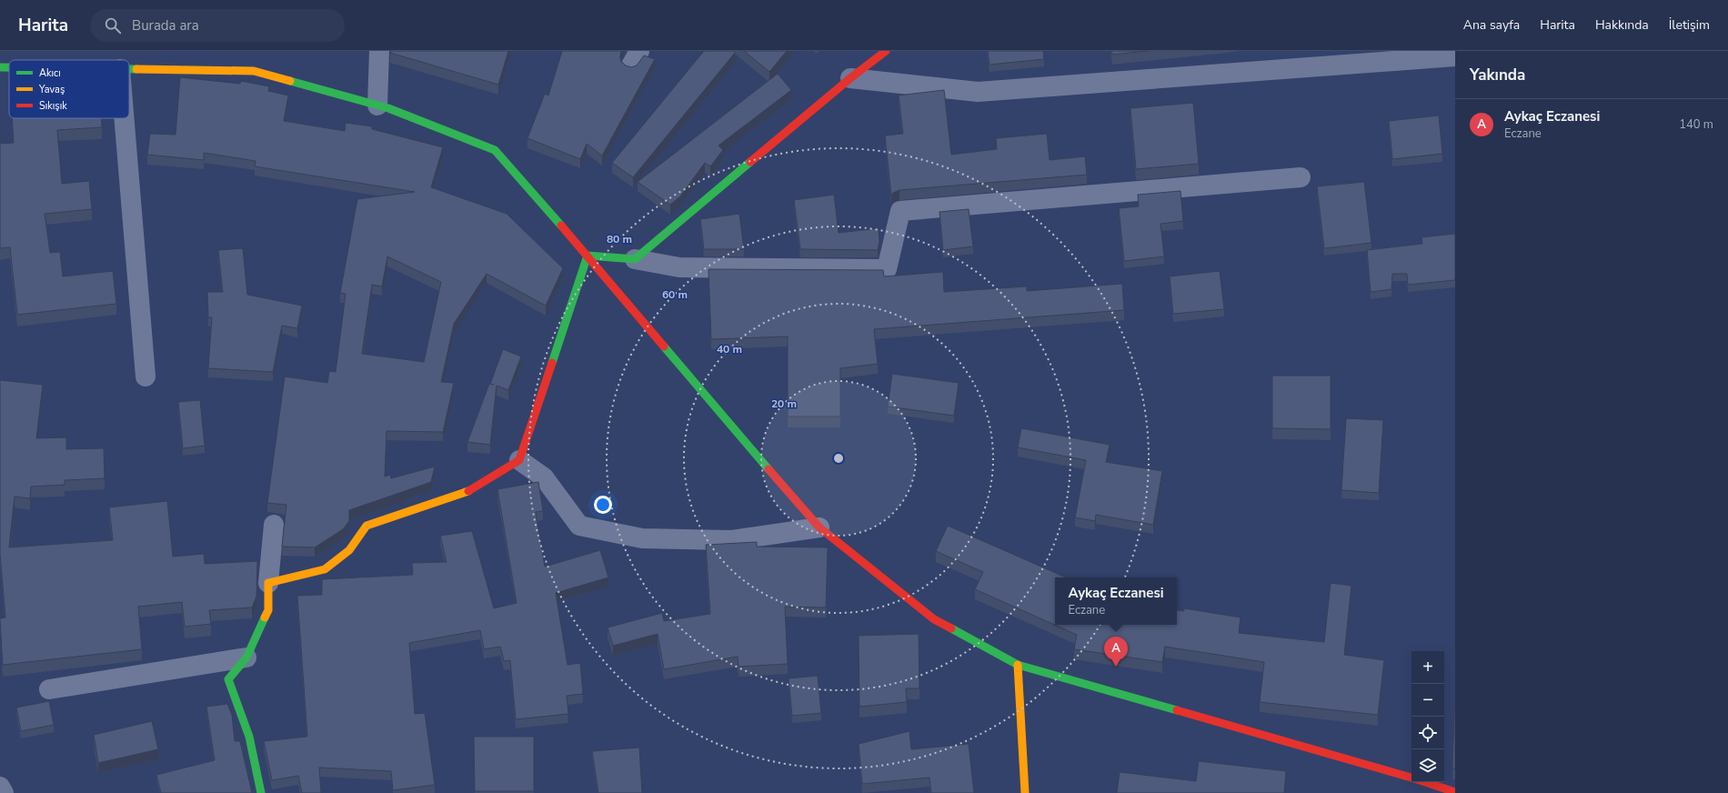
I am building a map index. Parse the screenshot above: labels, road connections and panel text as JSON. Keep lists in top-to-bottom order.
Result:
{
  "legend": ["Akıcı", "Yavaş", "Sıkışık"],
  "page": {
    "header": "Harita",
    "search": "Burada ara",
    "nav": [
      "Ana sayfa",
      "Harita",
      "Hakkında",
      "İletişim"
    ],
    "heading": "Yakında",
    "list": [
      {
        "mark": "A",
        "name": "Aykaç Eczanesi",
        "note": "Eczane",
        "value": "140 m"
      }
    ],
    "popup": ["Aykaç Eczanesi", "Eczane"],
    "pins": "A",
    "map_buttons": ["+", "−"]
  },
  "rings": [
    "80 m",
    "60 m",
    "40 m",
    "20 m"
  ]
}
